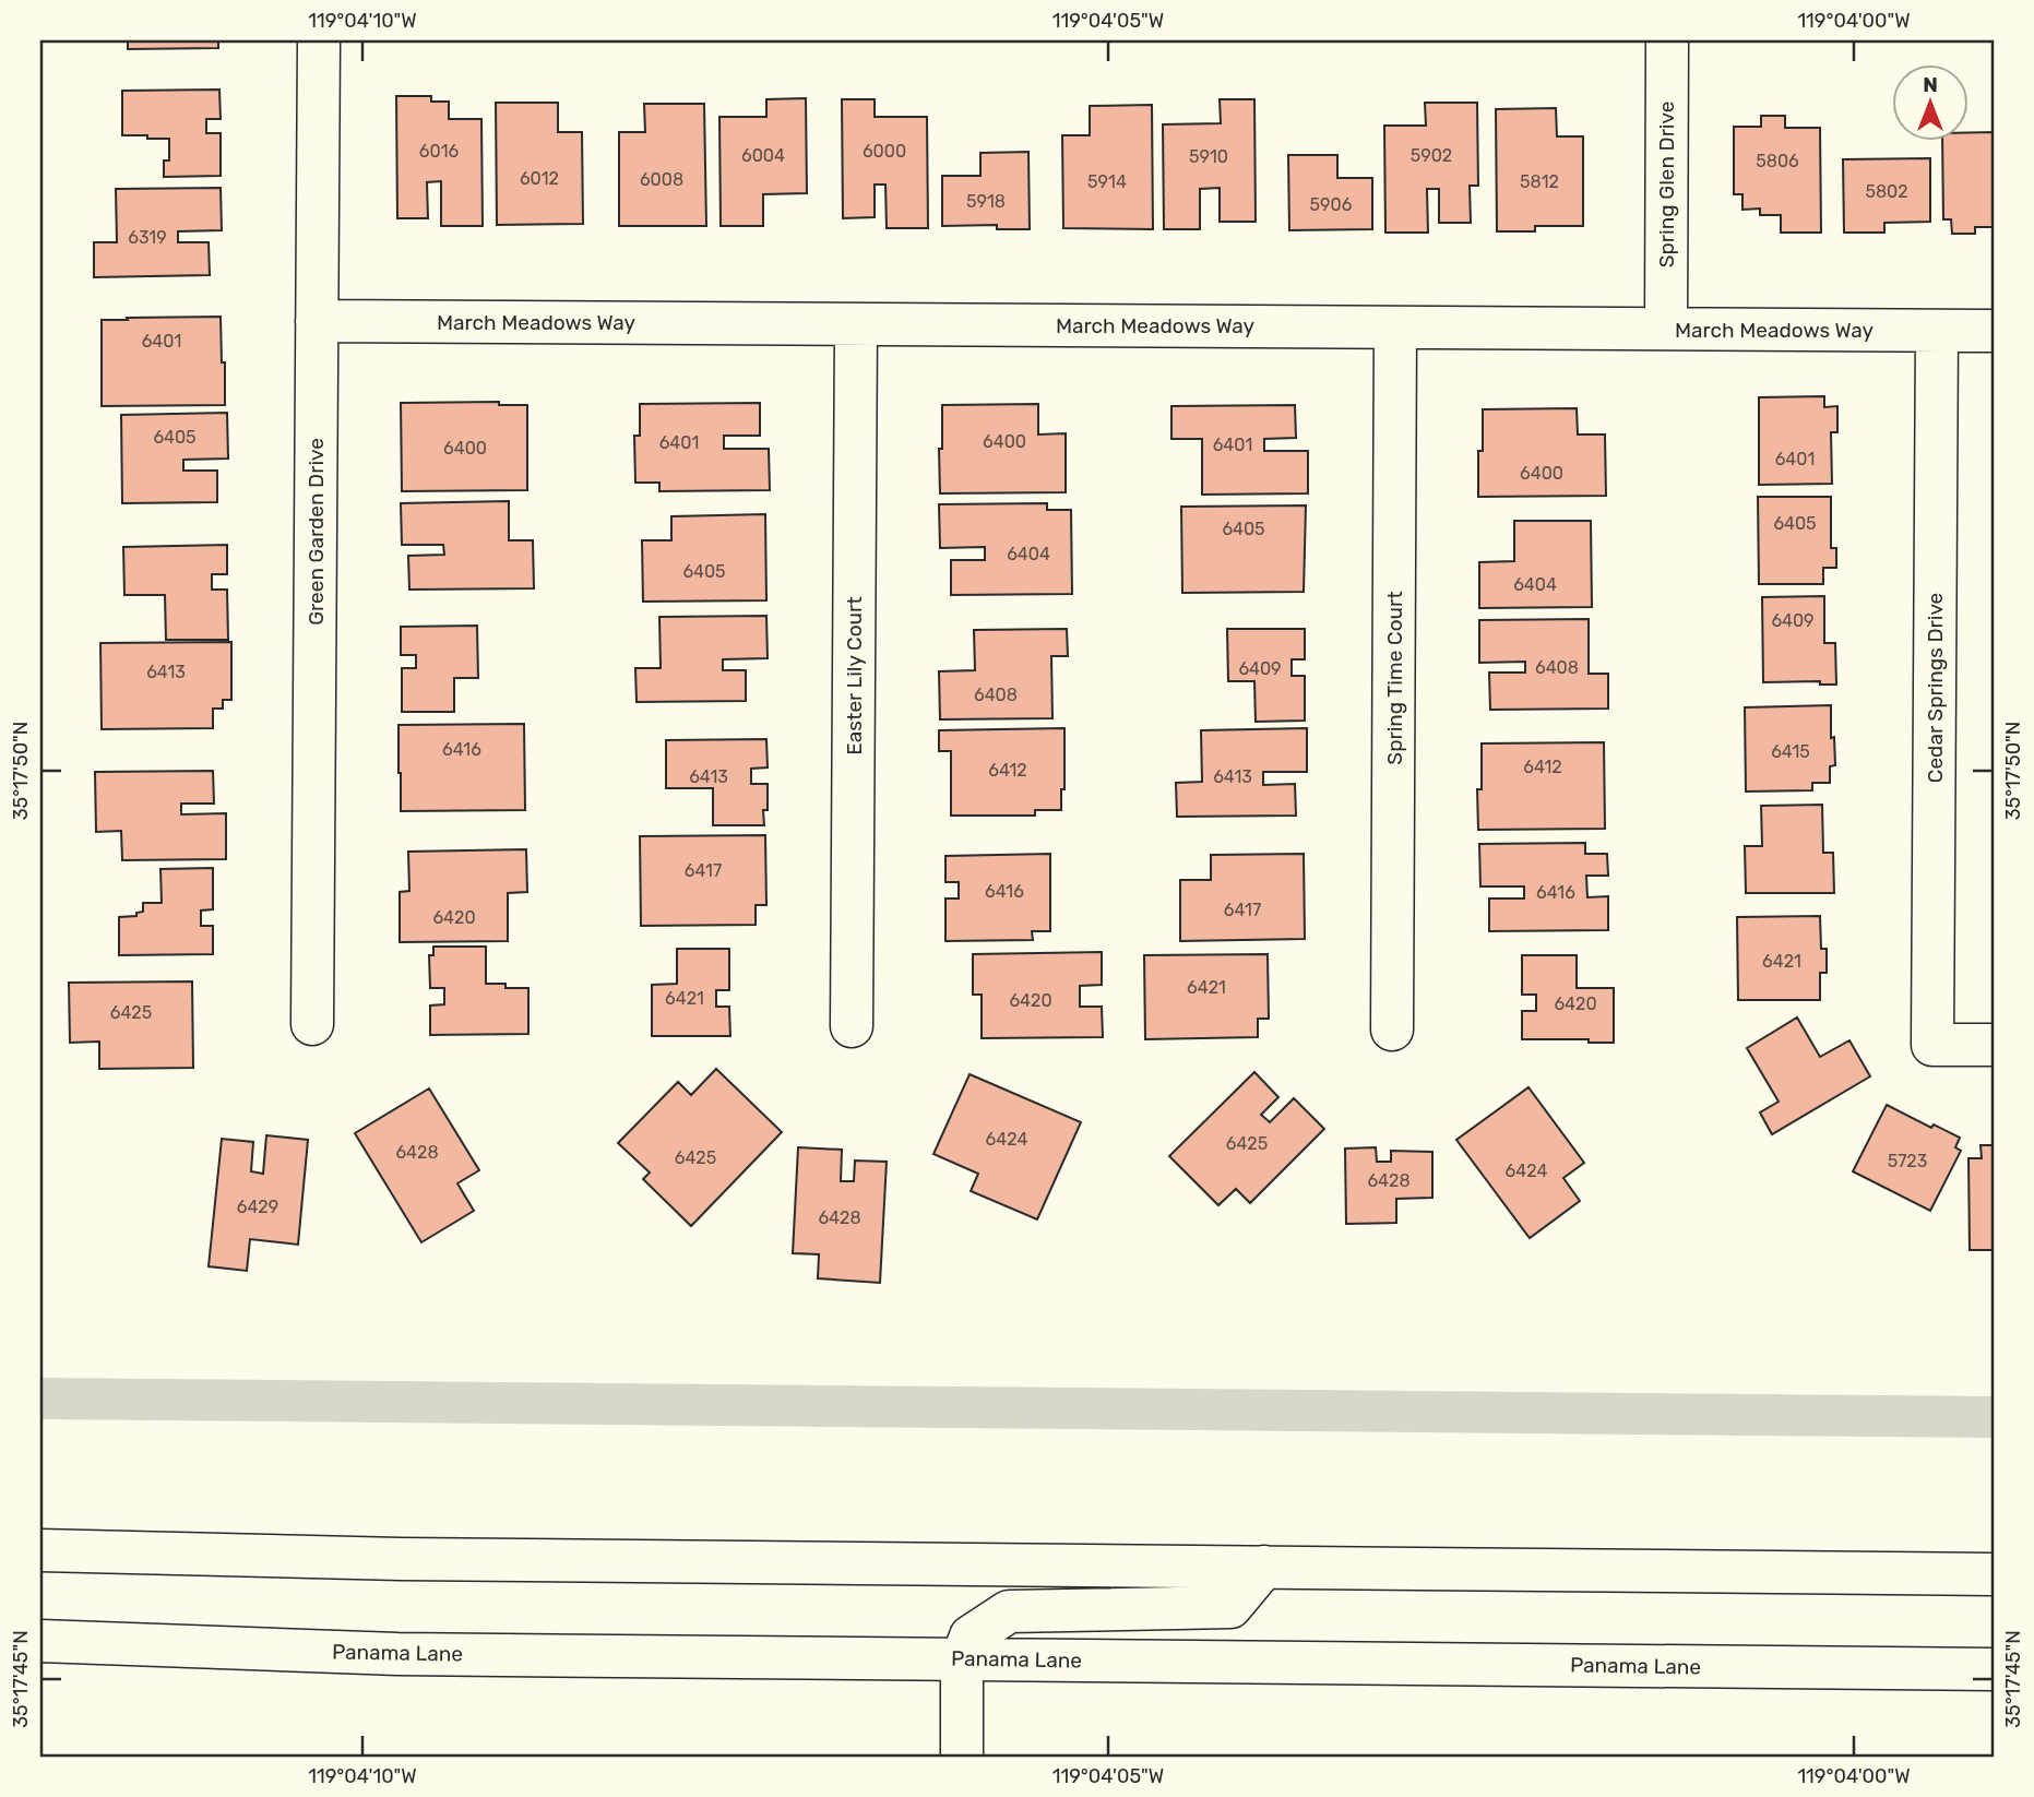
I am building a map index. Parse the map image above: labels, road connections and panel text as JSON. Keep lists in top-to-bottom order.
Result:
{
  "streets": {
    "street": [
      "Spring Glen Drive",
      "March Meadows Way",
      "Green Garden Drive",
      "Easter Lily Court",
      "Spring Time Court",
      "Cedar Springs Drive",
      "Panama Lane"
    ]
  },
  "crossings": [
    ["Spring Glen Drive", "March Meadows Way"],
    ["March Meadows Way", "Green Garden Drive"],
    ["March Meadows Way", "Easter Lily Court"],
    ["March Meadows Way", "Spring Time Court"],
    ["March Meadows Way", "Cedar Springs Drive"]
  ],
  "house_numbers": [
    "6016",
    "6000",
    "6004",
    "5902",
    "5910",
    "5806",
    "6012",
    "6008",
    "5914",
    "5812",
    "5802",
    "5918",
    "5906",
    "6319",
    "6401",
    "6405",
    "6400",
    "6401",
    "6401",
    "6400",
    "6401",
    "6400",
    "6405",
    "6405",
    "6404",
    "6405",
    "6404",
    "6409",
    "6408",
    "6409",
    "6413",
    "6408",
    "6416",
    "6415",
    "6412",
    "6412",
    "6413",
    "6413",
    "6417",
    "6416",
    "6416",
    "6417",
    "6420",
    "6421",
    "6421",
    "6421",
    "6420",
    "6420",
    "6425",
    "6424",
    "6425",
    "6428",
    "6425",
    "5723",
    "6424",
    "6428",
    "6429",
    "6428"
  ],
  "north": "top",
  "coordinates": [
    "119°04'10\"W",
    "119°04'05\"W",
    "119°04'00\"W",
    "35°17'50\"N",
    "35°17'45\"N"
  ]
}
